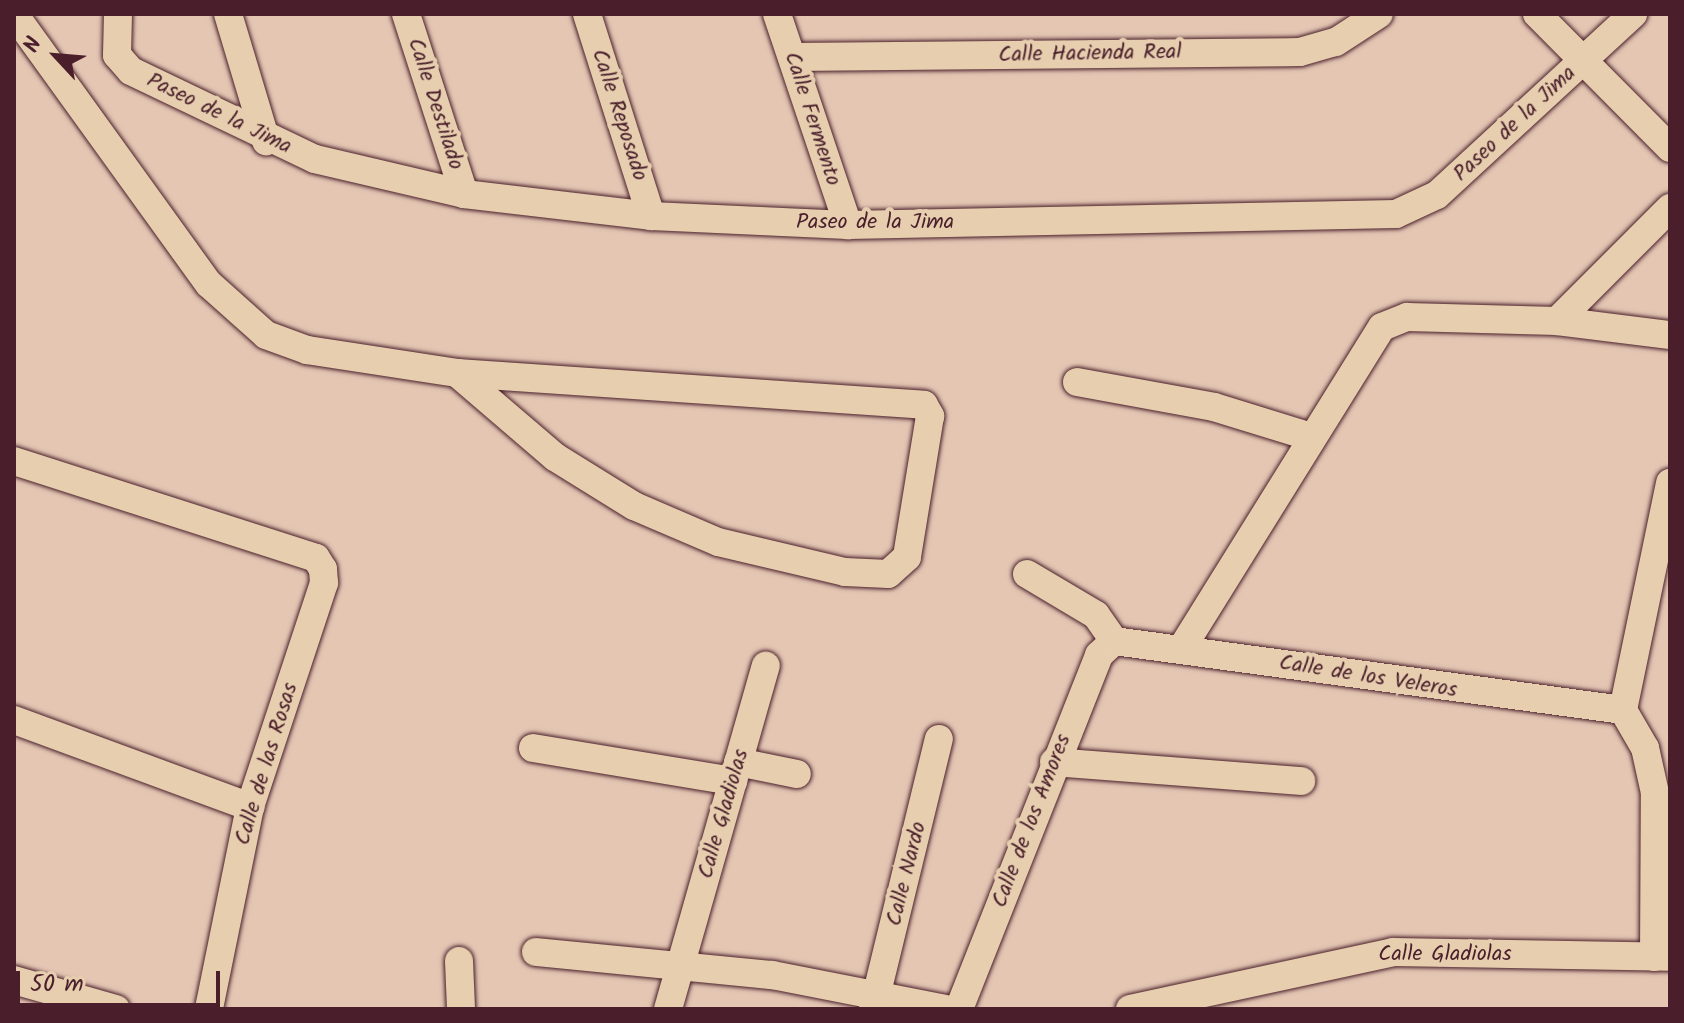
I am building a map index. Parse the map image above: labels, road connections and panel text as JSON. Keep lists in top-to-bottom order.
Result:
{
  "streets": {
    "street": [
      "Calle Hacienda Real",
      "Calle Destilado",
      "Paseo de la Jima",
      "Calle Reposado",
      "Calle Fermento",
      "Calle de los Veleros",
      "Calle de las Rosas",
      "Calle Gladiolas",
      "Calle de los Amores",
      "Calle Nardo"
    ]
  },
  "crossings": [
    ["Calle Hacienda Real", "Calle Fermento"],
    ["Calle Destilado", "Paseo de la Jima"],
    ["Paseo de la Jima", "Calle Reposado"],
    ["Paseo de la Jima", "Calle Fermento"],
    ["Calle de los Veleros", "Calle de los Amores"]
  ],
  "scale_bar": "50 m",
  "north": "top left"
}
